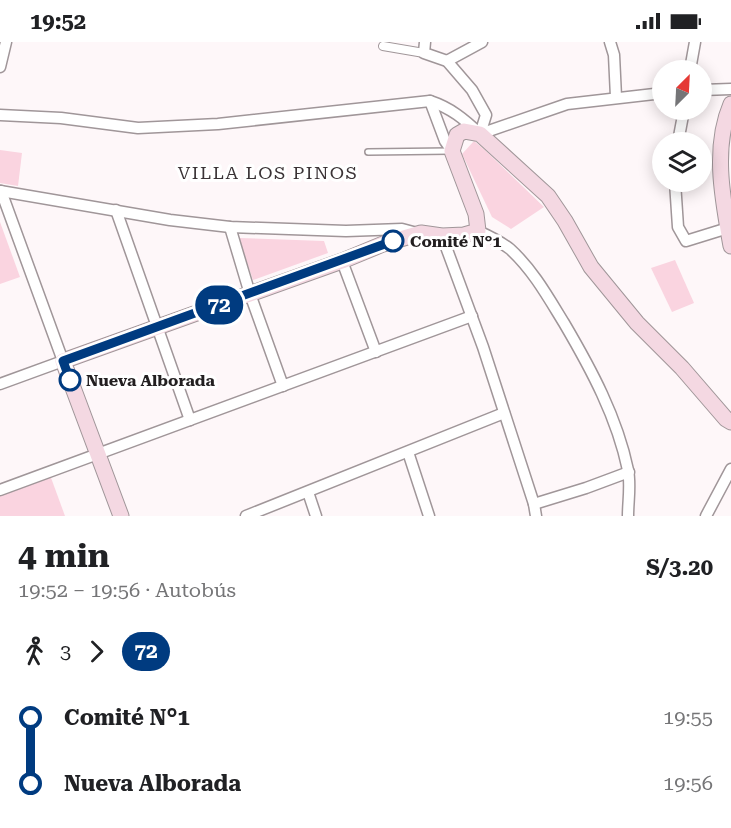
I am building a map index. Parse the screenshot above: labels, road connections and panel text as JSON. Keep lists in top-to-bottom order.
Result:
{
  "districts": ["VILLA LOS PINOS"],
  "places": ["Comité N°1", "Nueva Alborada"],
  "lines": ["bus line 72"],
  "north": "top right",
  "page": {
    "status": "19:52",
    "on_map": "72",
    "heading": ["4 min", "19:52 – 19:56 · Autobús", "S/3.20"],
    "legs": ["3", "72"],
    "list": [
      {
        "name": "Comité N°1",
        "value": "19:55"
      },
      {
        "name": "Nueva Alborada",
        "value": "19:56"
      }
    ]
  }
}
